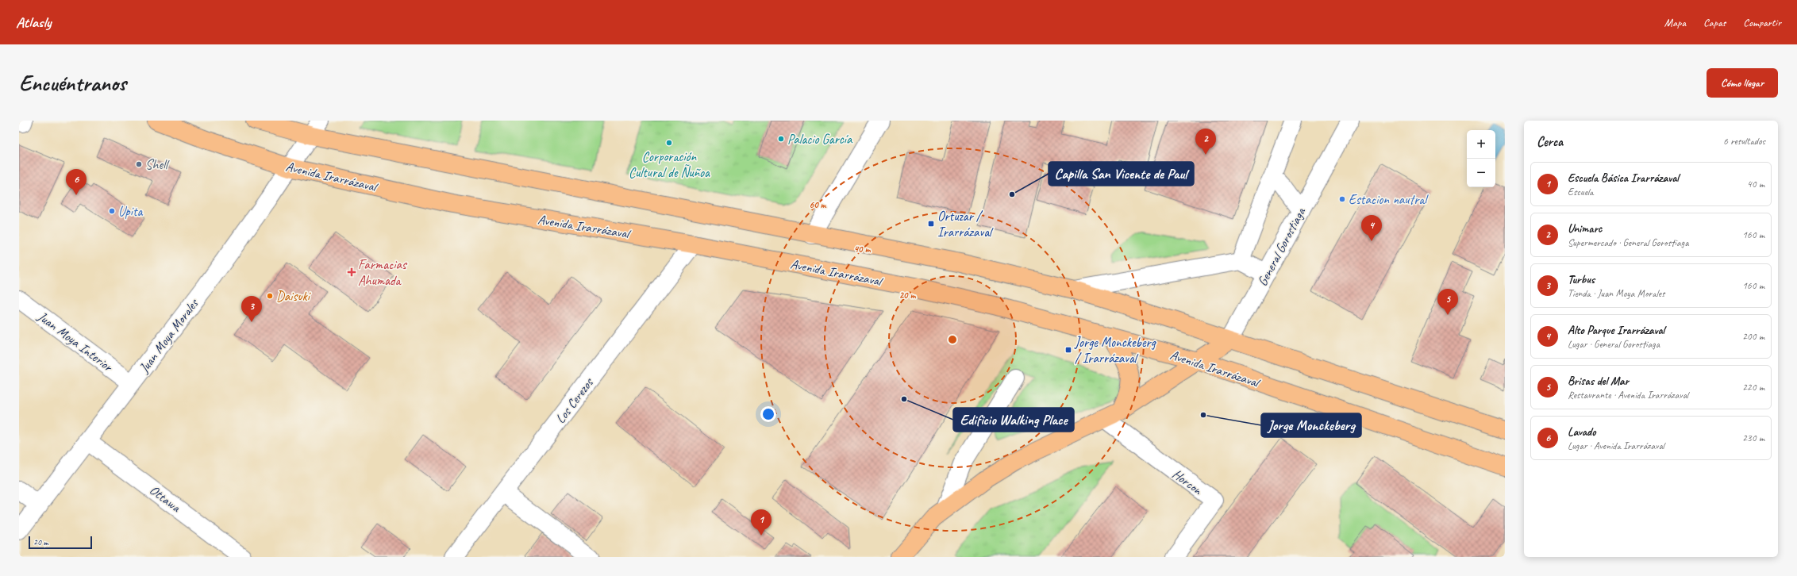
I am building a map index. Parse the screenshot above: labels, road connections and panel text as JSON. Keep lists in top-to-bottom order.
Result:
{
  "streets": {
    "main road": ["Avenida Irarrázaval", "General Gorostiaga"],
    "street": [
      "Juan Moya Morales",
      "Juan Moya Interior",
      "Los Cerezos",
      "Horcon",
      "Ottawa"
    ]
  },
  "crossings": [
    ["Avenida Irarrázaval", "General Gorostiaga"],
    ["Avenida Irarrázaval", "Juan Moya Morales"],
    ["Avenida Irarrázaval", "Los Cerezos"],
    ["General Gorostiaga", "Horcon"],
    ["Juan Moya Morales", "Juan Moya Interior"],
    ["Juan Moya Morales", "Ottawa"]
  ],
  "places": {
    "other": [
      "Palacio García",
      "Corporación Cultural de Ñuñoa",
      "Shell",
      "Capilla San Vicente de Paul",
      "Estacion nautral",
      "Upita",
      "Daisuki",
      "Edificio Walking Place",
      "Jorge Monckeberg"
    ],
    "transit": ["Ortuzar / Irarrázaval", "Jorge Monckeberg / Irarrázaval"],
    "health": ["Farmacias Ahumada"]
  },
  "scale_bar": "20 m",
  "page": {
    "header": "Atlasly",
    "nav": ["Mapa", "Capas", "Compartir"],
    "buttons": "Cómo llegar",
    "title": "Encuéntranos",
    "heading": ["Cerca", "6 resultados"],
    "pins": [
      "2",
      "6",
      "4",
      "5",
      "3",
      "1"
    ],
    "map_buttons": ["+", "−"],
    "list": [
      {
        "mark": "1",
        "name": "Escuela Básica Irarrázaval",
        "note": "Escuela",
        "value": "40 m"
      },
      {
        "mark": "2",
        "name": "Unimarc",
        "note": "Supermercado · General Gorostiaga",
        "value": "160 m"
      },
      {
        "mark": "3",
        "name": "Turbus",
        "note": "Tienda · Juan Moya Morales",
        "value": "160 m"
      },
      {
        "mark": "4",
        "name": "Alto Parque Irarrázaval",
        "note": "Lugar · General Gorostiaga",
        "value": "200 m"
      },
      {
        "mark": "5",
        "name": "Brisas del Mar",
        "note": "Restaurante · Avenida Irarrázaval",
        "value": "220 m"
      },
      {
        "mark": "6",
        "name": "Lavado",
        "note": "Lugar · Avenida Irarrázaval",
        "value": "230 m"
      }
    ],
    "scale": "20 m"
  },
  "rings": ["60 m", "40 m", "20 m"]
}
